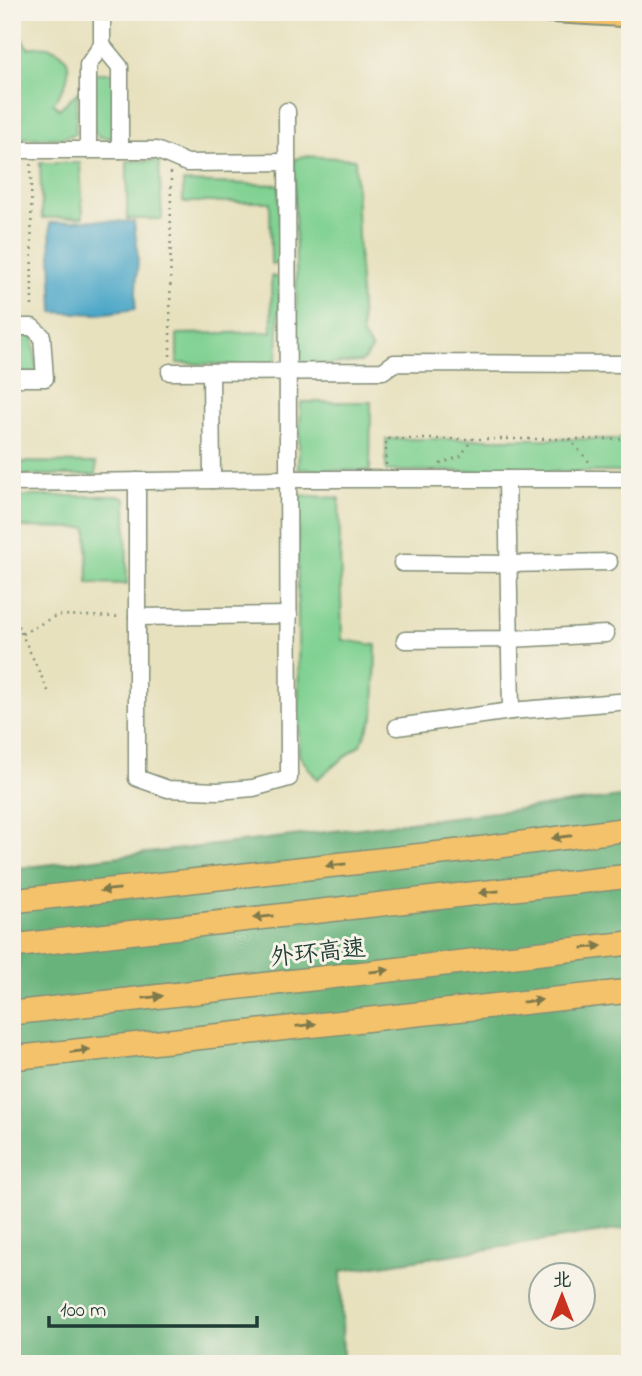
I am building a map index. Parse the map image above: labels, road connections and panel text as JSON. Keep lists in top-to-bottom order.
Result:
{
  "streets": {
    "highway": ["外环高速"]
  },
  "scale_bar": "100 m",
  "north": "top"
}
